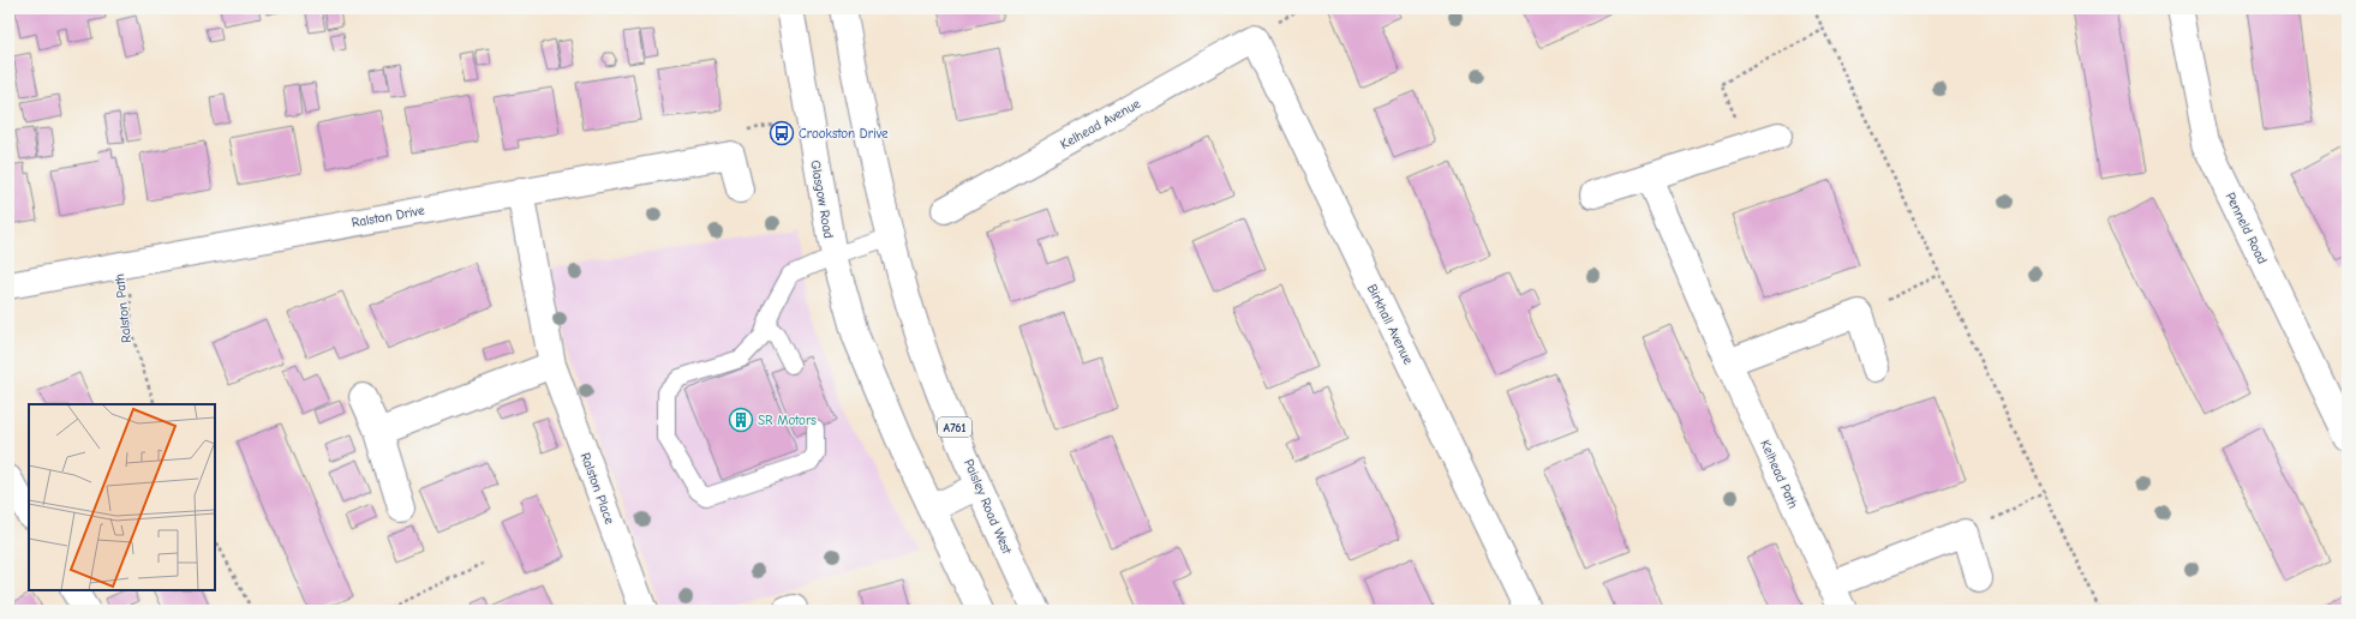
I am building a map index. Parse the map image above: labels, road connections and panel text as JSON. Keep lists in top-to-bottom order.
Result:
{
  "streets": {
    "street": [
      "Kelhead Avenue",
      "Glasgow Road",
      "Ralston Drive",
      "Penneld Road",
      "Birkhall Avenue",
      "A761",
      "Kelhead Path",
      "Ralston Place",
      "Paisley Road West"
    ],
    "path": ["Ralston Path"]
  },
  "crossings": [
    ["Kelhead Avenue", "Birkhall Avenue"],
    ["Ralston Drive", "Ralston Path"],
    ["Ralston Drive", "Ralston Place"],
    ["A761", "Paisley Road West"]
  ],
  "places": {
    "bus stop": ["Crookston Drive"],
    "building": ["SR Motors"]
  }
}
